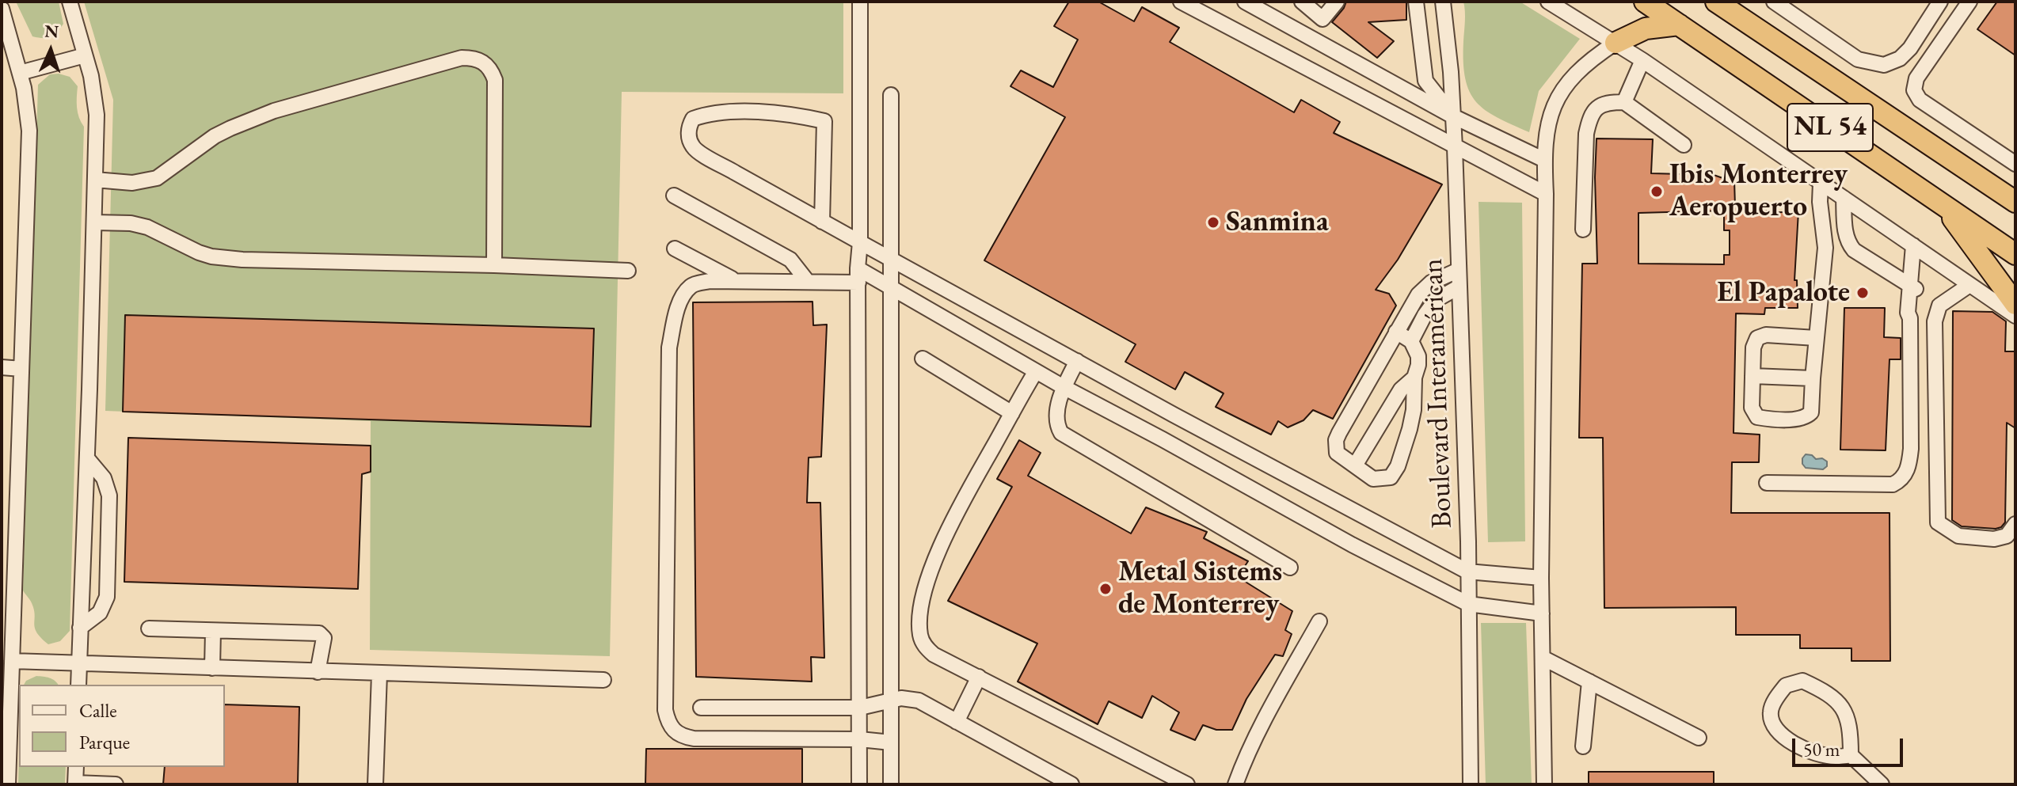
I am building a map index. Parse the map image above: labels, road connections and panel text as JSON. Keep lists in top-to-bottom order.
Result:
{
  "streets": {
    "highway": ["NL 54"],
    "street": ["Boulevard Interamérican"]
  },
  "places": [
    "Ibis Monterrey Aeropuerto",
    "Sanmina",
    "El Papalote",
    "Metal Sistems de Monterrey"
  ],
  "legend": ["Calle", "Parque"],
  "scale_bar": "50 m",
  "north": "top"
}
